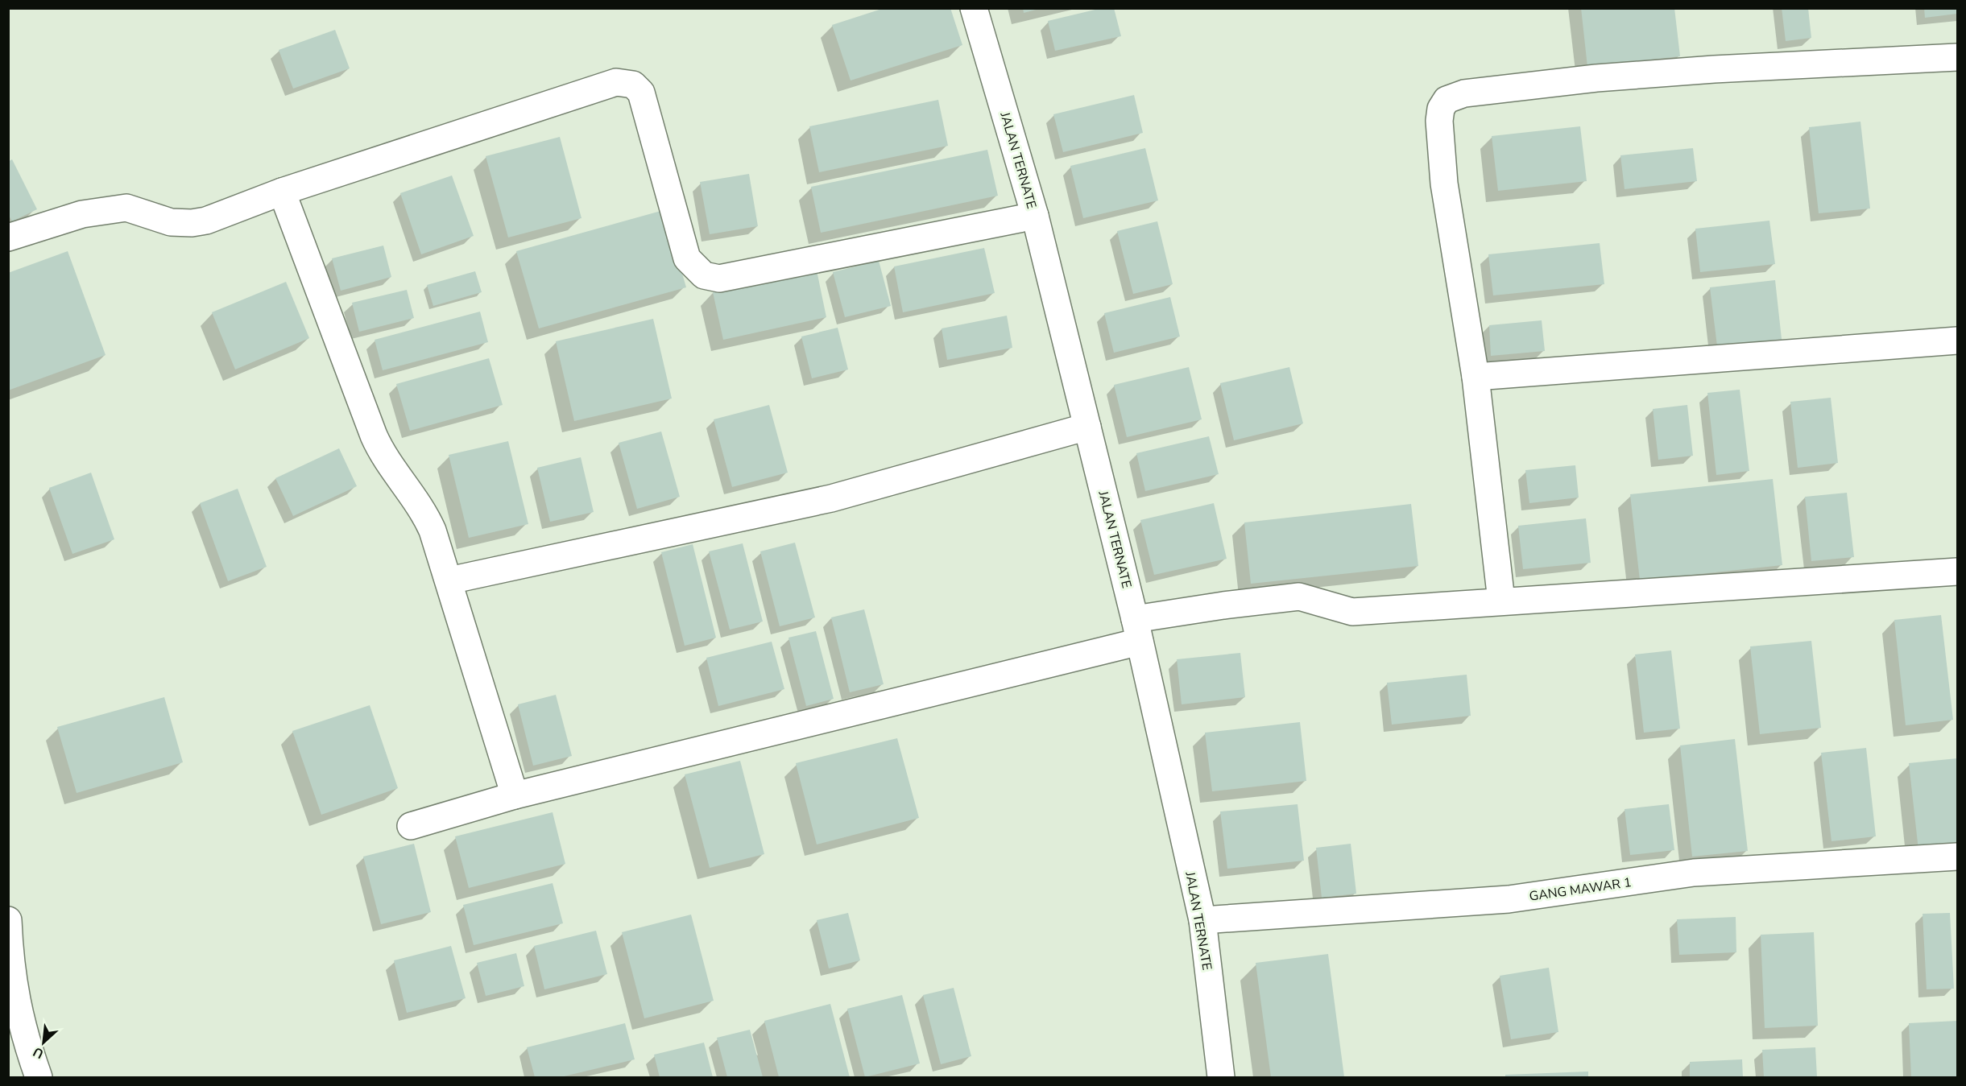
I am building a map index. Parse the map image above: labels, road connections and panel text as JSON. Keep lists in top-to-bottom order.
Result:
{
  "streets": {
    "street": ["JALAN TERNATE", "GANG MAWAR 1"]
  },
  "crossings": [
    ["JALAN TERNATE", "GANG MAWAR 1"]
  ],
  "north": "bottom left"
}
